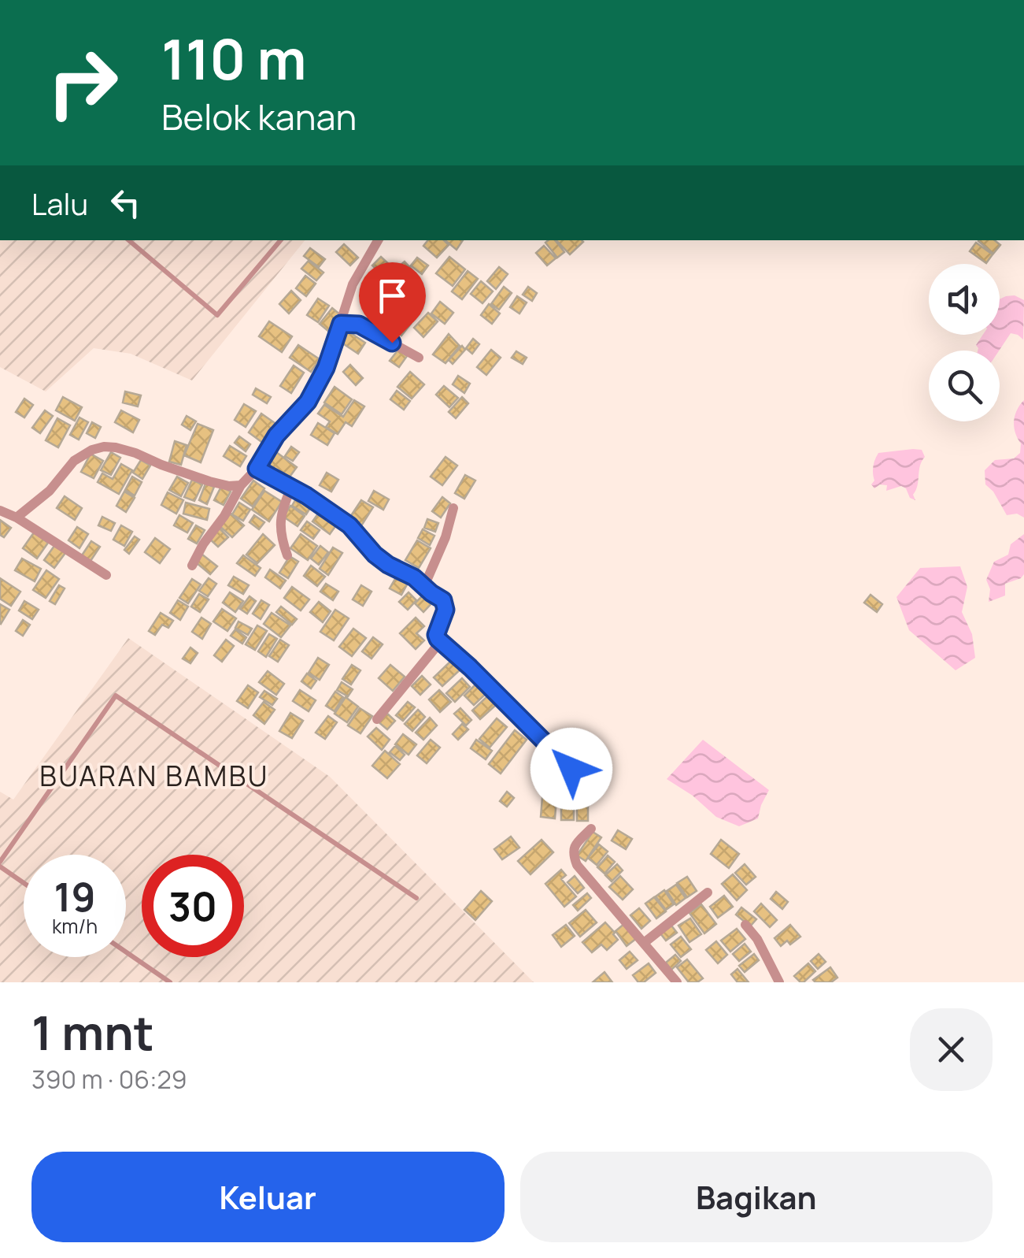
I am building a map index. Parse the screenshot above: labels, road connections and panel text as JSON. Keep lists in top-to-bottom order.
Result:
{
  "districts": ["BUARAN BAMBU"],
  "page": {
    "turn": ["110 m", "Belok kanan"],
    "then": "Lalu",
    "speed": "19 km/h",
    "limit": "30",
    "heading": ["1 mnt", "390 m · 06:29"],
    "buttons": ["Keluar", "Bagikan"]
  }
}
